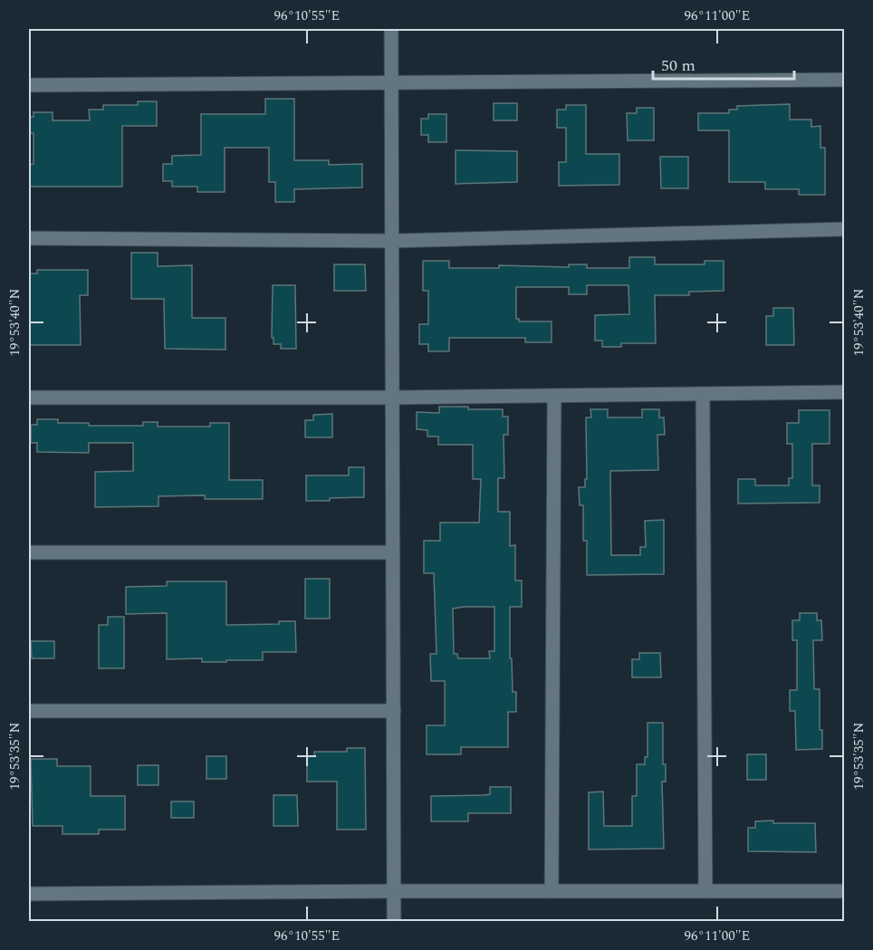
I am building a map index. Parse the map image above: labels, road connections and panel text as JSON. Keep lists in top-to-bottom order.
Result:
{
  "scale_bar": "50 m",
  "coordinates": [
    "96°10'55\"E",
    "96°11'00\"E",
    "19°53'40\"N",
    "19°53'35\"N"
  ]
}
